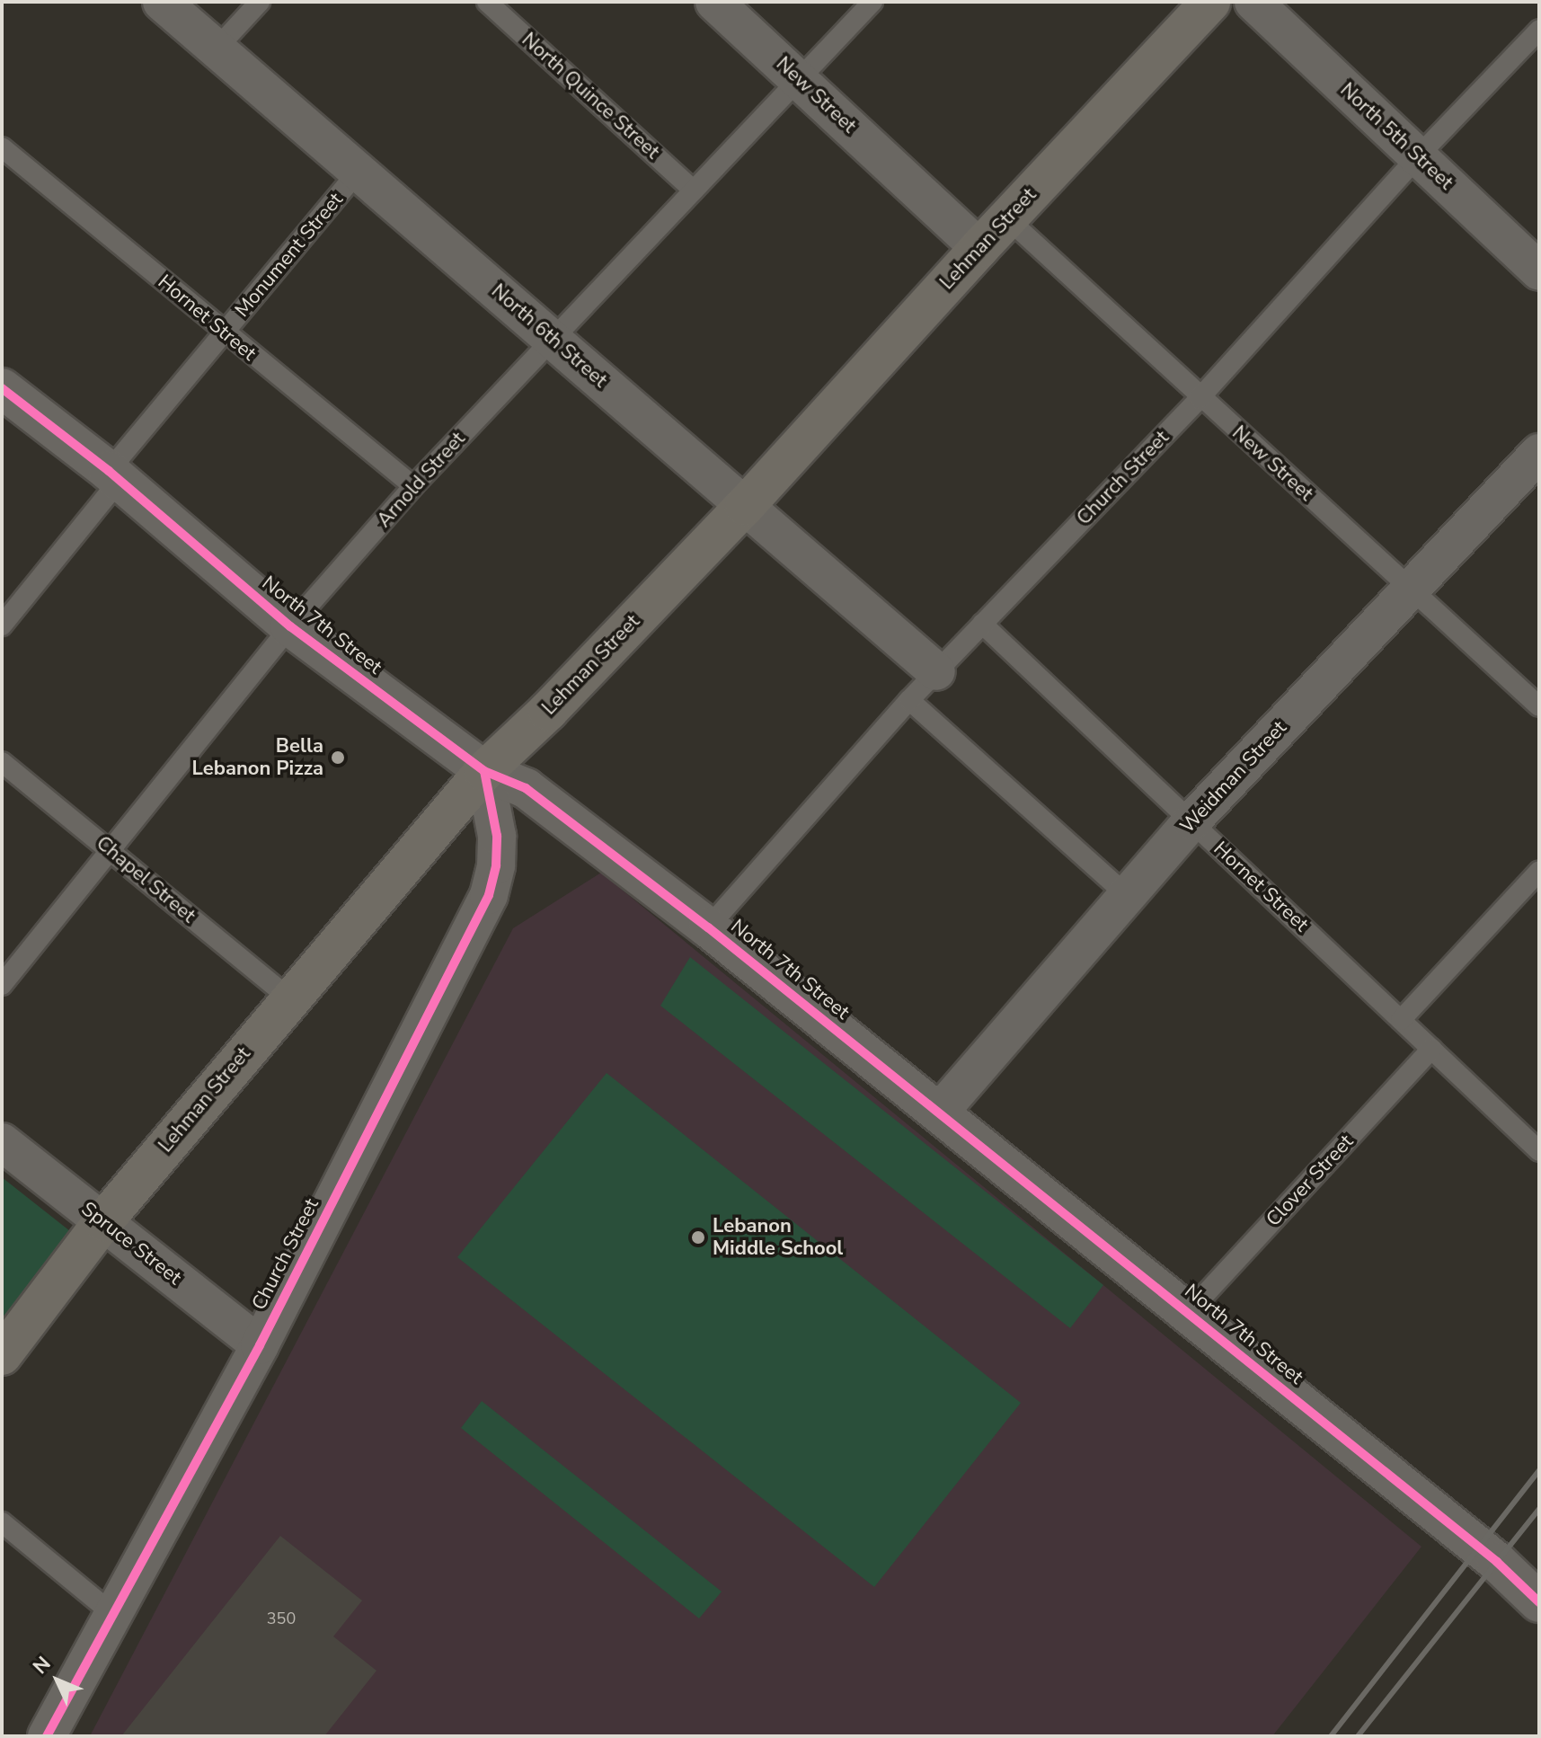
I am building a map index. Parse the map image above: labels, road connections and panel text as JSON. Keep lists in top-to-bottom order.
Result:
{
  "streets": {
    "main road": ["Lehman Street"],
    "street": [
      "New Street",
      "North 5th Street",
      "North 6th Street",
      "Church Street",
      "North 7th Street",
      "Weidman Street",
      "Spruce Street"
    ],
    "lane": [
      "North Quince Street",
      "Monument Street",
      "Hornet Street",
      "Arnold Street",
      "Chapel Street",
      "Clover Street"
    ]
  },
  "crossings": [
    ["New Street", "Lehman Street"],
    ["New Street", "Church Street"],
    ["New Street", "Arnold Street"],
    ["New Street", "Weidman Street"],
    ["North Quince Street", "Arnold Street"],
    ["North 5th Street", "Church Street"],
    ["Lehman Street", "North 6th Street"],
    ["Lehman Street", "Church Street"],
    ["Lehman Street", "North 7th Street"],
    ["Lehman Street", "Chapel Street"],
    ["Lehman Street", "Spruce Street"],
    ["Monument Street", "Hornet Street"],
    ["Monument Street", "North 6th Street"],
    ["Monument Street", "North 7th Street"],
    ["Hornet Street", "Church Street"],
    ["Hornet Street", "Arnold Street"],
    ["Hornet Street", "Weidman Street"],
    ["Hornet Street", "Clover Street"],
    ["North 6th Street", "Church Street"],
    ["North 6th Street", "Arnold Street"],
    ["Church Street", "North 7th Street"],
    ["Church Street", "Spruce Street"],
    ["Arnold Street", "North 7th Street"],
    ["Arnold Street", "Chapel Street"],
    ["North 7th Street", "Weidman Street"],
    ["North 7th Street", "Clover Street"]
  ],
  "places": ["Bella Lebanon Pizza", "Lebanon Middle School"],
  "house_numbers": ["350"],
  "north": "top left"
}
